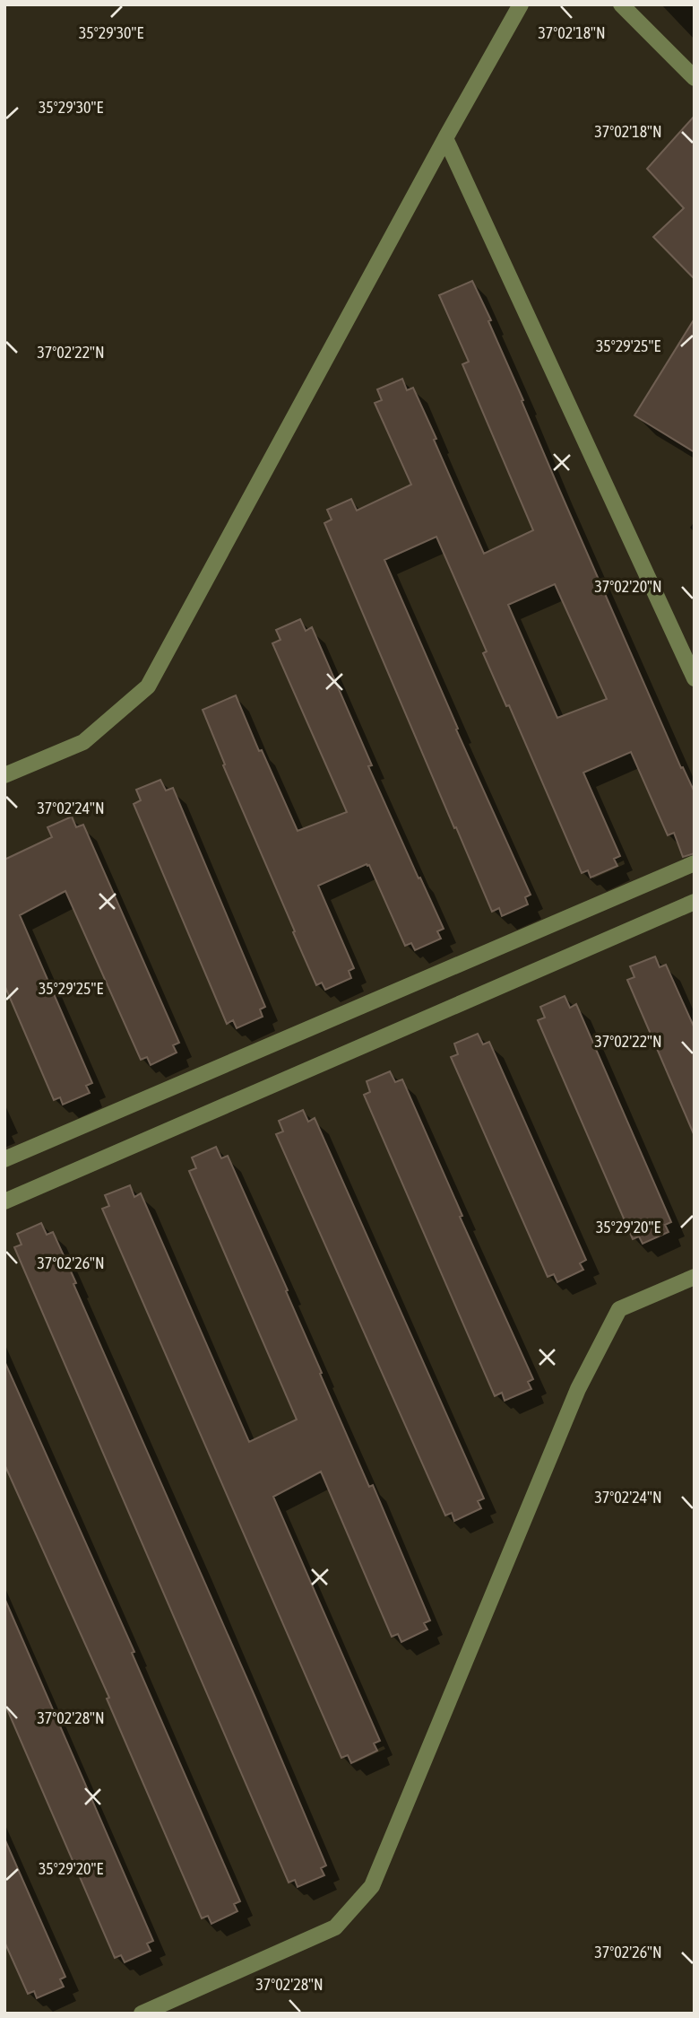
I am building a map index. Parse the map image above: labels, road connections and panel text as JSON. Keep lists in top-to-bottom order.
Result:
{
  "coordinates": [
    "35°29'30\"E",
    "37°02'18\"N",
    "35°29'25\"E",
    "37°02'22\"N",
    "37°02'20\"N",
    "37°02'24\"N",
    "35°29'20\"E",
    "37°02'26\"N",
    "37°02'28\"N"
  ]
}
